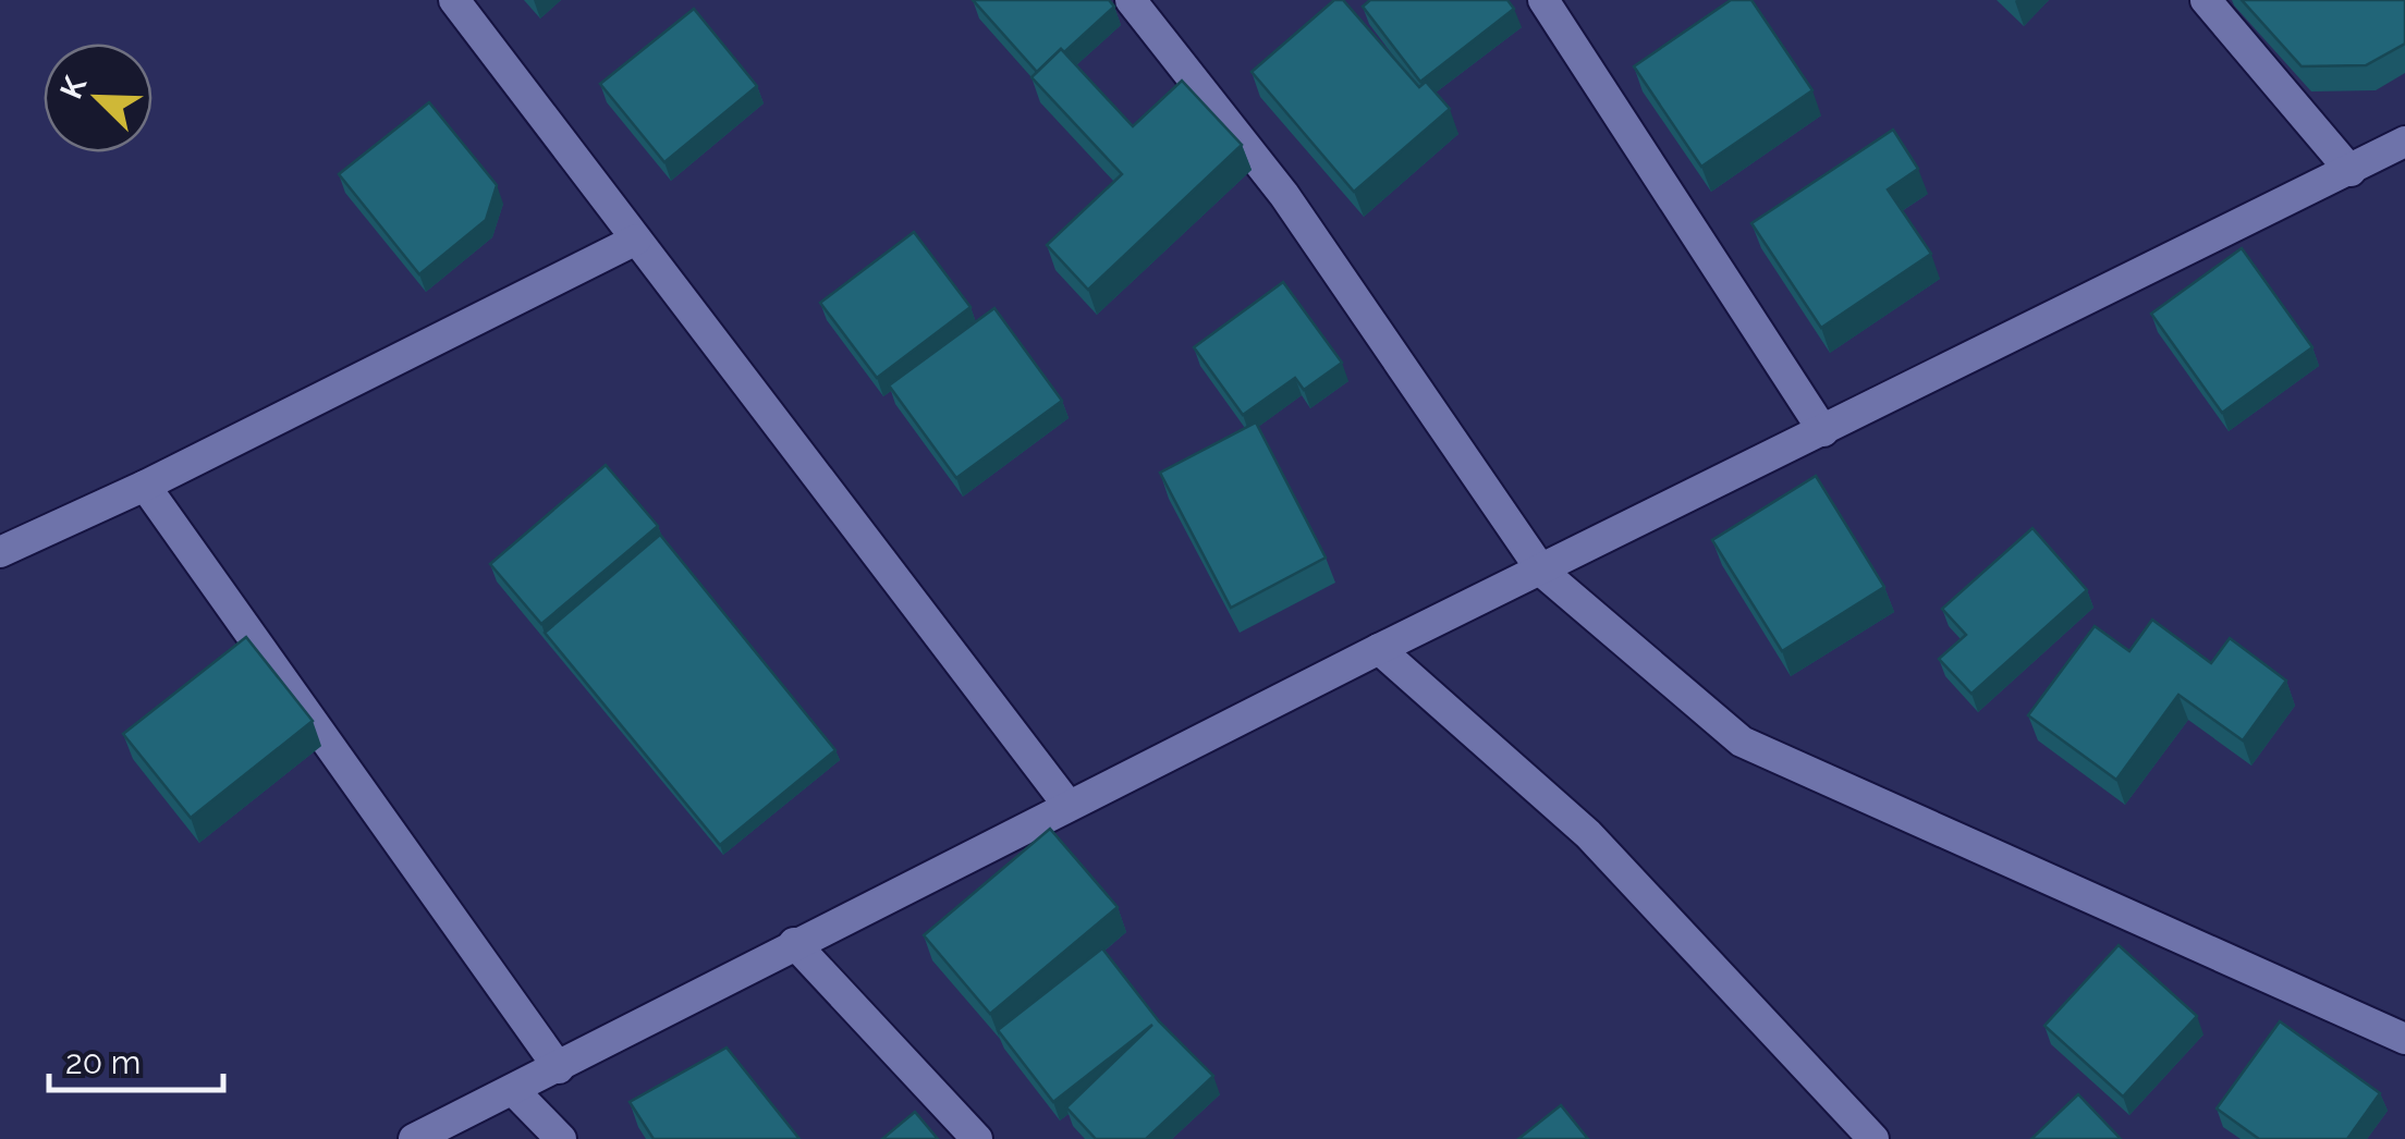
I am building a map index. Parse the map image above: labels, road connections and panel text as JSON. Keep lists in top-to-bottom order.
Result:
{
  "scale_bar": "20 m",
  "north": "top left"
}
